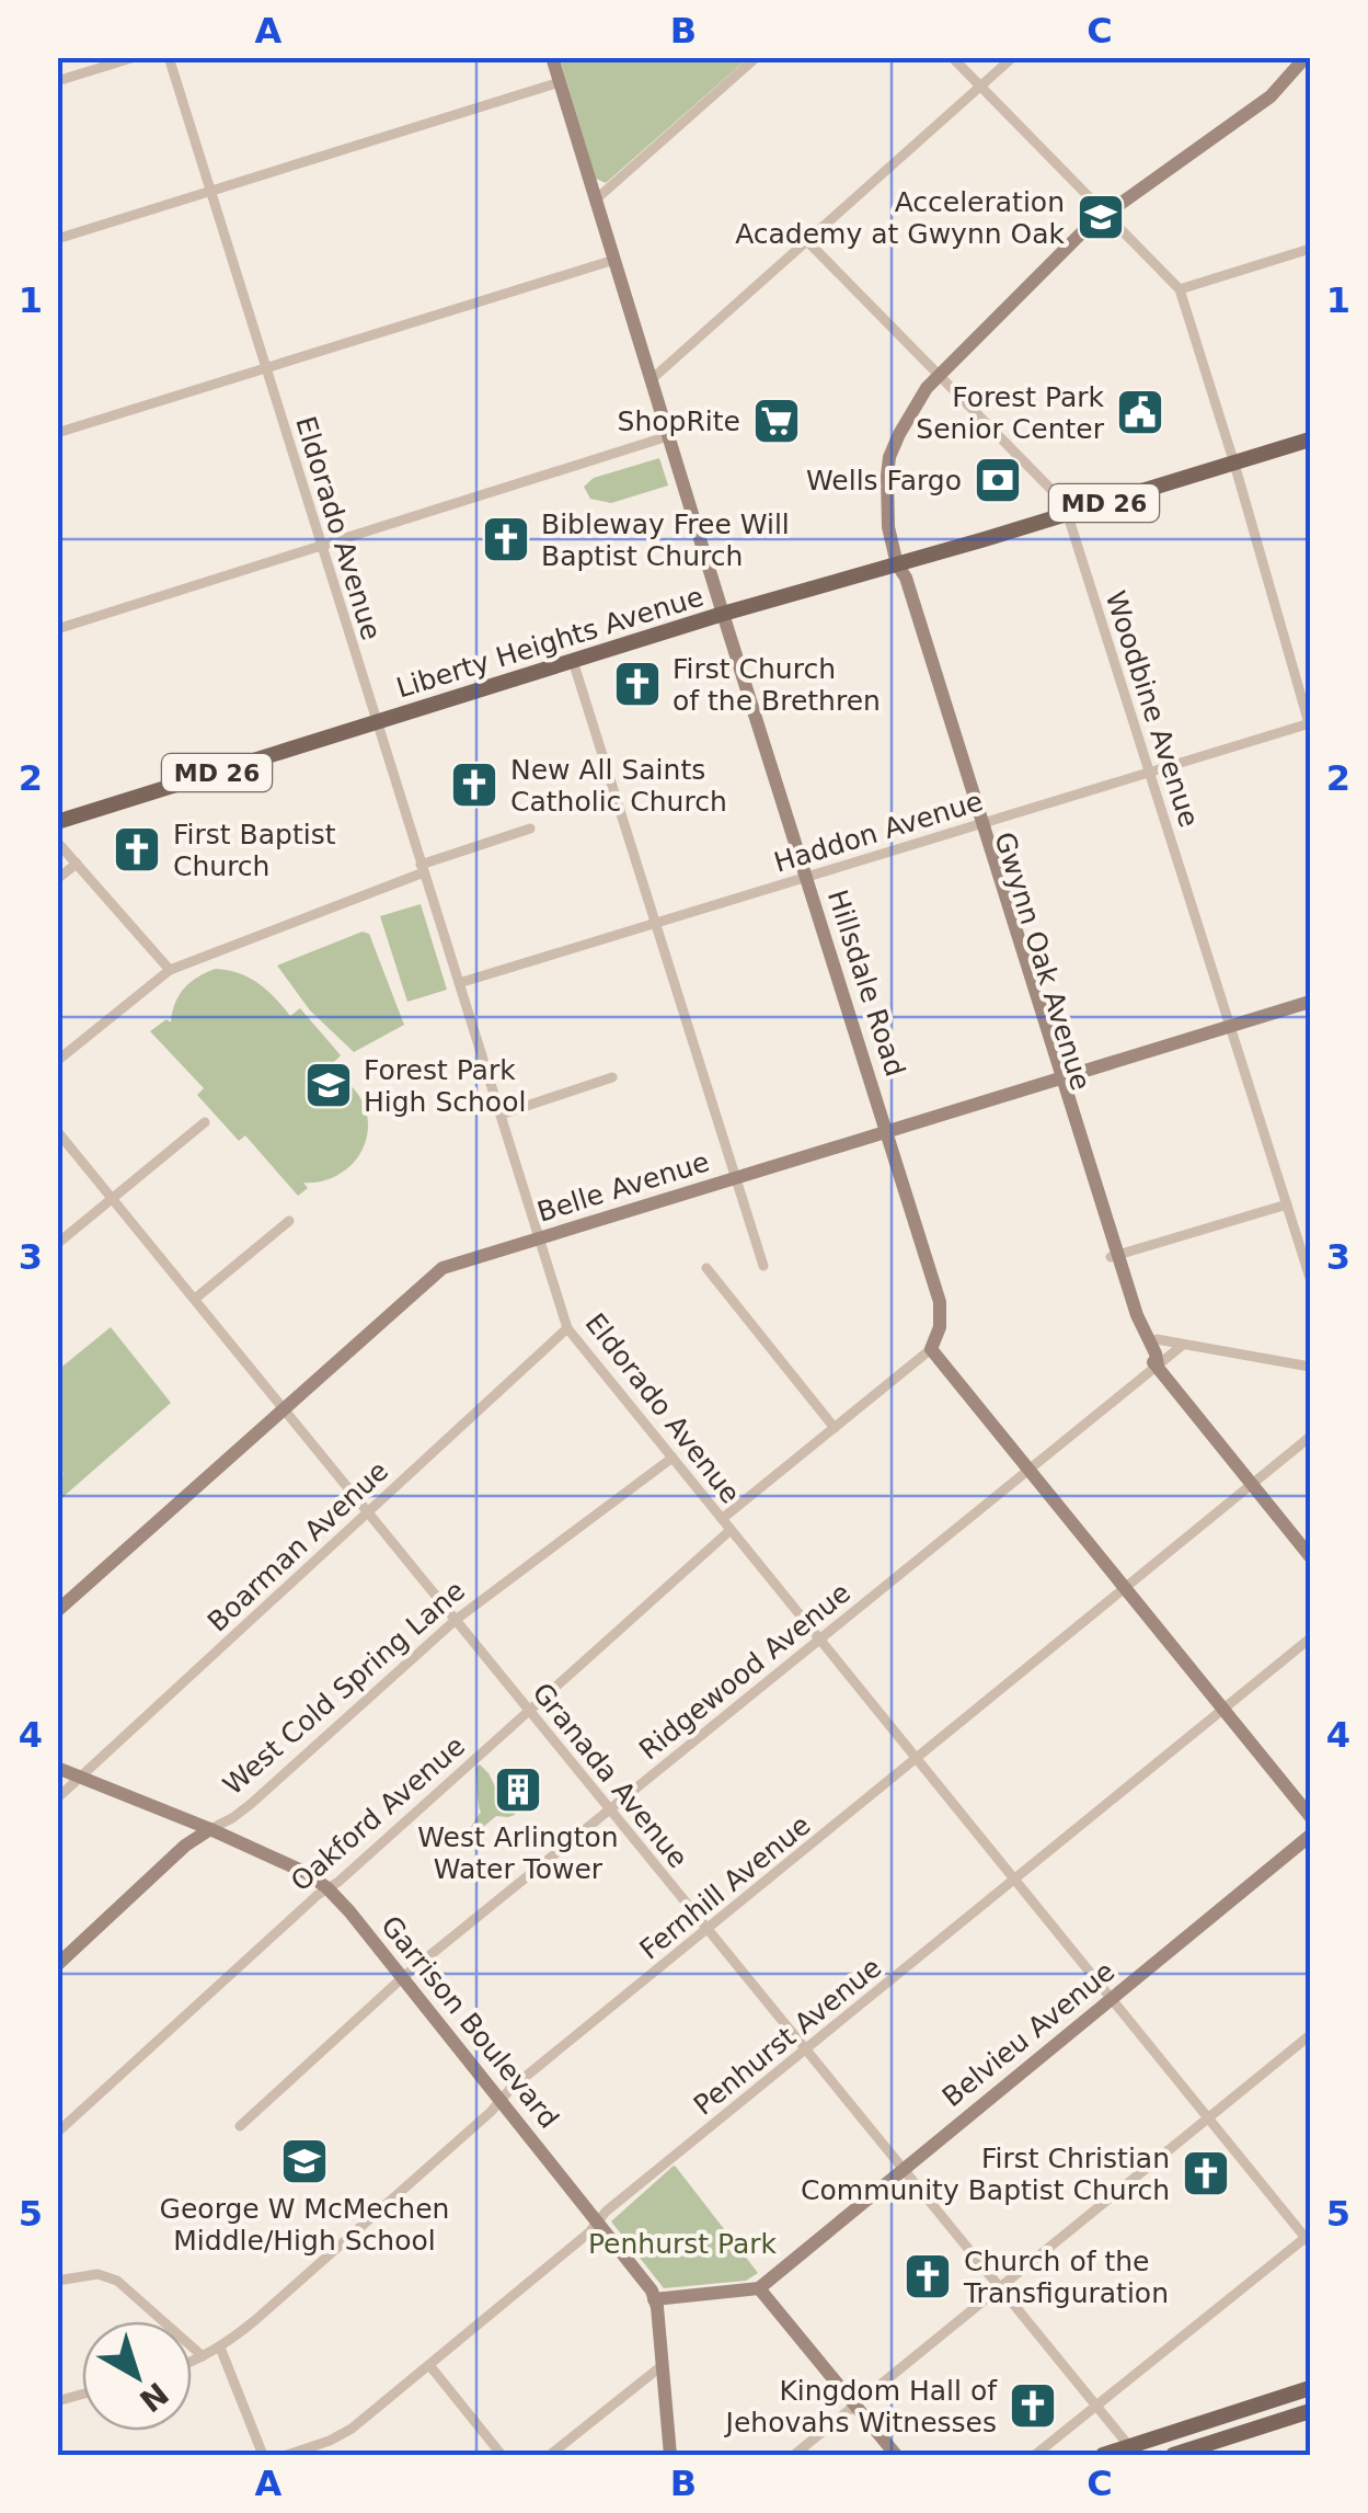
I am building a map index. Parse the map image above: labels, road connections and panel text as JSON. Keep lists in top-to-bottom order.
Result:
{
  "streets": {
    "main road": ["MD 26", "Liberty Heights Avenue"],
    "street": [
      "Eldorado Avenue",
      "Woodbine Avenue",
      "Haddon Avenue",
      "Gwynn Oak Avenue",
      "Hillsdale Road",
      "Belle Avenue",
      "Boarman Avenue",
      "Ridgewood Avenue",
      "West Cold Spring Lane",
      "Granada Avenue",
      "Oakford Avenue",
      "Fernhill Avenue",
      "Garrison Boulevard",
      "Belvieu Avenue",
      "Penhurst Avenue"
    ]
  },
  "crossings": [
    ["Eldorado Avenue", "Liberty Heights Avenue"],
    ["Eldorado Avenue", "Haddon Avenue"],
    ["Eldorado Avenue", "Belle Avenue"],
    ["Eldorado Avenue", "Boarman Avenue"],
    ["Eldorado Avenue", "Ridgewood Avenue"],
    ["Eldorado Avenue", "West Cold Spring Lane"],
    ["Eldorado Avenue", "Oakford Avenue"],
    ["Eldorado Avenue", "Fernhill Avenue"],
    ["Eldorado Avenue", "Belvieu Avenue"],
    ["Eldorado Avenue", "Penhurst Avenue"],
    ["Liberty Heights Avenue", "Woodbine Avenue"],
    ["Liberty Heights Avenue", "Gwynn Oak Avenue"],
    ["Liberty Heights Avenue", "Hillsdale Road"],
    ["Woodbine Avenue", "Haddon Avenue"],
    ["Woodbine Avenue", "Gwynn Oak Avenue"],
    ["Woodbine Avenue", "Belle Avenue"],
    ["Haddon Avenue", "Gwynn Oak Avenue"],
    ["Haddon Avenue", "Hillsdale Road"],
    ["Gwynn Oak Avenue", "Belle Avenue"],
    ["Gwynn Oak Avenue", "Ridgewood Avenue"],
    ["Gwynn Oak Avenue", "Fernhill Avenue"],
    ["Hillsdale Road", "Belle Avenue"],
    ["Belle Avenue", "Granada Avenue"],
    ["Boarman Avenue", "Granada Avenue"],
    ["Boarman Avenue", "Garrison Boulevard"],
    ["Ridgewood Avenue", "Granada Avenue"],
    ["Ridgewood Avenue", "Garrison Boulevard"],
    ["West Cold Spring Lane", "Granada Avenue"],
    ["West Cold Spring Lane", "Garrison Boulevard"],
    ["Granada Avenue", "Oakford Avenue"],
    ["Granada Avenue", "Fernhill Avenue"],
    ["Granada Avenue", "Belvieu Avenue"],
    ["Granada Avenue", "Penhurst Avenue"],
    ["Oakford Avenue", "Garrison Boulevard"],
    ["Fernhill Avenue", "Garrison Boulevard"],
    ["Garrison Boulevard", "Penhurst Avenue"]
  ],
  "parks": ["Penhurst Park"],
  "places": {
    "school or university": ["Acceleration Academy at Gwynn Oak", "Forest Park High School", "George W McMechen Middle/High School"],
    "public building": ["Forest Park Senior Center"],
    "supermarket": ["ShopRite"],
    "bank": ["Wells Fargo"],
    "church": [
      "Bibleway Free Will Baptist Church",
      "First Church of the Brethren",
      "New All Saints Catholic Church",
      "First Baptist Church",
      "First Christian Community Baptist Church",
      "Church of the Transfiguration",
      "Kingdom Hall of Jehovahs Witnesses"
    ],
    "building": ["West Arlington Water Tower"]
  },
  "north": "bottom right",
  "grid": {
    "columns": ["A", "B", "C"],
    "rows": [
      "1",
      "2",
      "3",
      "4",
      "5"
    ]
  }
}
